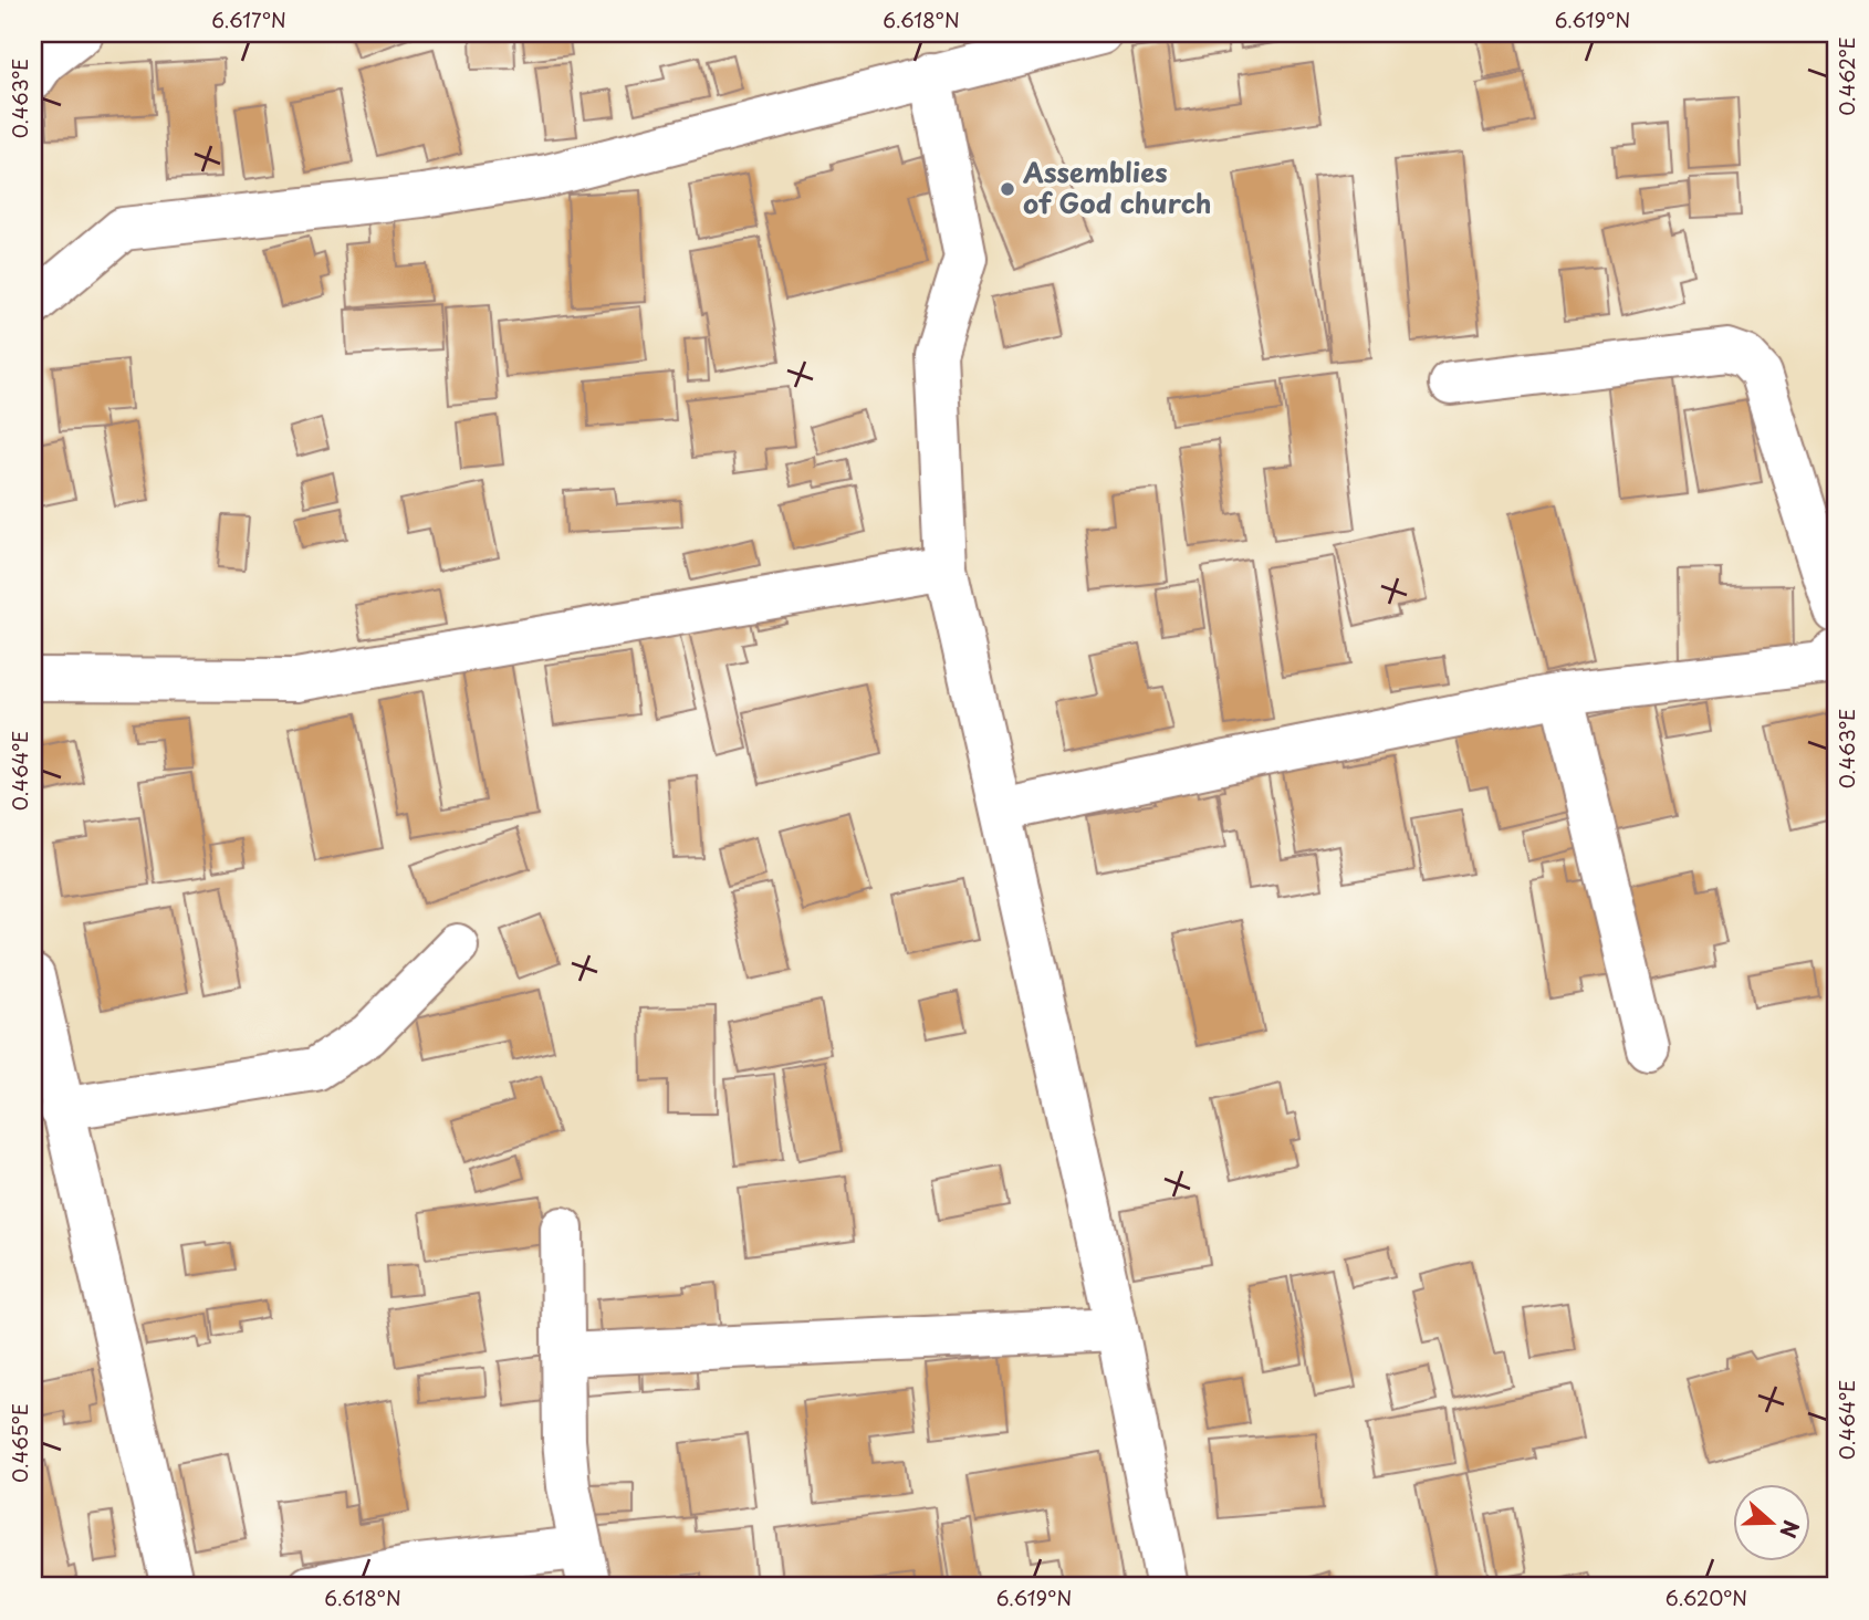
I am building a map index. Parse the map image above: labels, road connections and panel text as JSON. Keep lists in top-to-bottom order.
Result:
{
  "places": ["Assemblies of God church"],
  "north": "right",
  "coordinates": [
    "6.617°N",
    "6.618°N",
    "6.619°N",
    "0.462°E",
    "0.463°E",
    "0.464°E",
    "0.465°E",
    "6.620°N"
  ]
}
